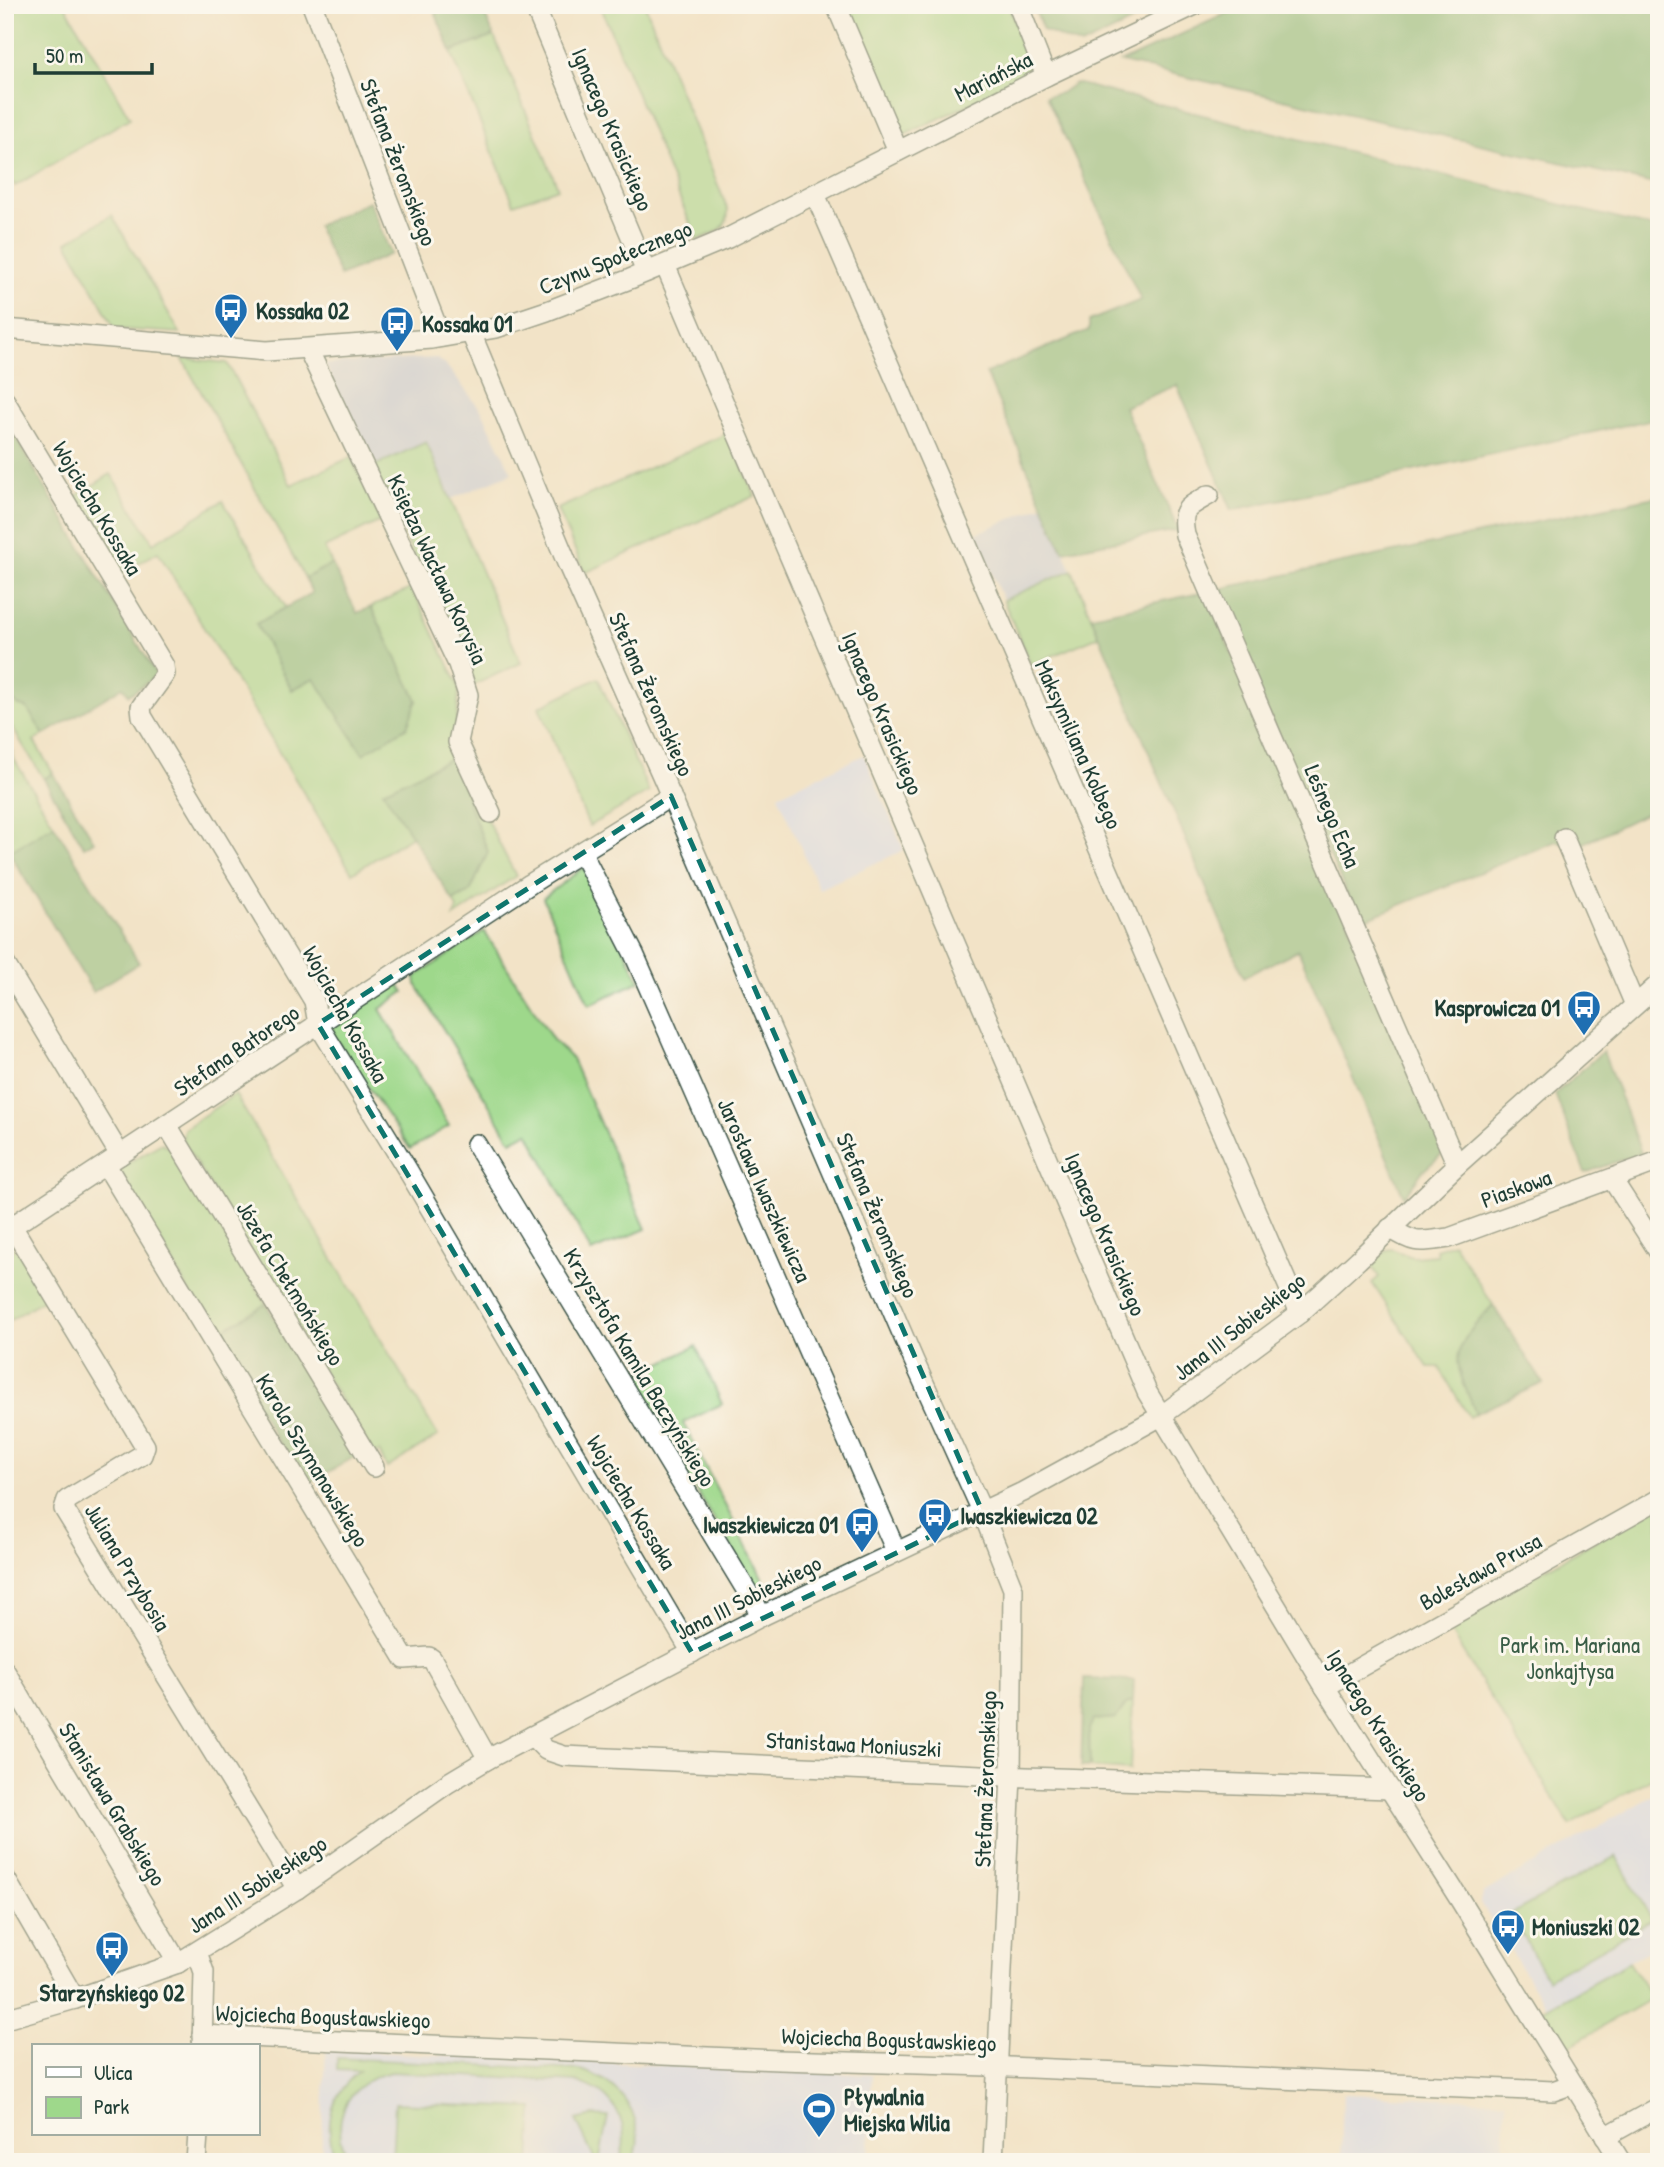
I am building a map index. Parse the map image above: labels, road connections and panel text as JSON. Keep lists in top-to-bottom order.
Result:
{
  "streets": {
    "street": [
      "Mariańska",
      "Ignacego Krasickiego",
      "Stefana Żeromskiego",
      "Czynu Społecznego",
      "Wojciecha Kossaka",
      "Księdza Wacława Korysia",
      "Maksymiliana Kolbego",
      "Leśnego Echa",
      "Stefana Batorego",
      "Piaskowa",
      "Jarosława Iwaszkiewicza",
      "Józefa Chełmońskiego",
      "Jana III Sobieskiego",
      "Krzysztofa Kamila Baczyńskiego",
      "Karola Szymanowskiego",
      "Juliana Przybosia",
      "Bolesława Prusa",
      "Stanisława Moniuszki",
      "Stanisława Grabskiego",
      "Wojciecha Bogusławskiego"
    ]
  },
  "crossings": [
    ["Mariańska", "Czynu Społecznego"],
    ["Mariańska", "Maksymiliana Kolbego"],
    ["Ignacego Krasickiego", "Czynu Społecznego"],
    ["Ignacego Krasickiego", "Jana III Sobieskiego"],
    ["Ignacego Krasickiego", "Bolesława Prusa"],
    ["Ignacego Krasickiego", "Stanisława Moniuszki"],
    ["Ignacego Krasickiego", "Wojciecha Bogusławskiego"],
    ["Stefana Żeromskiego", "Czynu Społecznego"],
    ["Stefana Żeromskiego", "Stefana Batorego"],
    ["Stefana Żeromskiego", "Jana III Sobieskiego"],
    ["Stefana Żeromskiego", "Stanisława Moniuszki"],
    ["Stefana Żeromskiego", "Wojciecha Bogusławskiego"],
    ["Czynu Społecznego", "Księdza Wacława Korysia"],
    ["Czynu Społecznego", "Maksymiliana Kolbego"],
    ["Wojciecha Kossaka", "Stefana Batorego"],
    ["Wojciecha Kossaka", "Jana III Sobieskiego"],
    ["Maksymiliana Kolbego", "Jana III Sobieskiego"],
    ["Leśnego Echa", "Jana III Sobieskiego"],
    ["Stefana Batorego", "Jarosława Iwaszkiewicza"],
    ["Stefana Batorego", "Józefa Chełmońskiego"],
    ["Stefana Batorego", "Karola Szymanowskiego"],
    ["Stefana Batorego", "Juliana Przybosia"],
    ["Piaskowa", "Jana III Sobieskiego"],
    ["Jarosława Iwaszkiewicza", "Jana III Sobieskiego"],
    ["Jana III Sobieskiego", "Krzysztofa Kamila Baczyńskiego"],
    ["Jana III Sobieskiego", "Karola Szymanowskiego"],
    ["Jana III Sobieskiego", "Juliana Przybosia"],
    ["Jana III Sobieskiego", "Stanisława Moniuszki"],
    ["Jana III Sobieskiego", "Stanisława Grabskiego"]
  ],
  "parks": ["Park im. Mariana Jonkajtysa"],
  "places": {
    "bus stop": [
      "Kossaka 02",
      "Kossaka 01",
      "Kasprowicza 01",
      "Iwaszkiewicza 02",
      "Iwaszkiewicza 01",
      "Moniuszki 02",
      "Starzyńskiego 02"
    ],
    "sports": ["Pływalnia Miejska Wilia"]
  },
  "legend": ["Ulica", "Park"],
  "scale_bar": "50 m"
}
